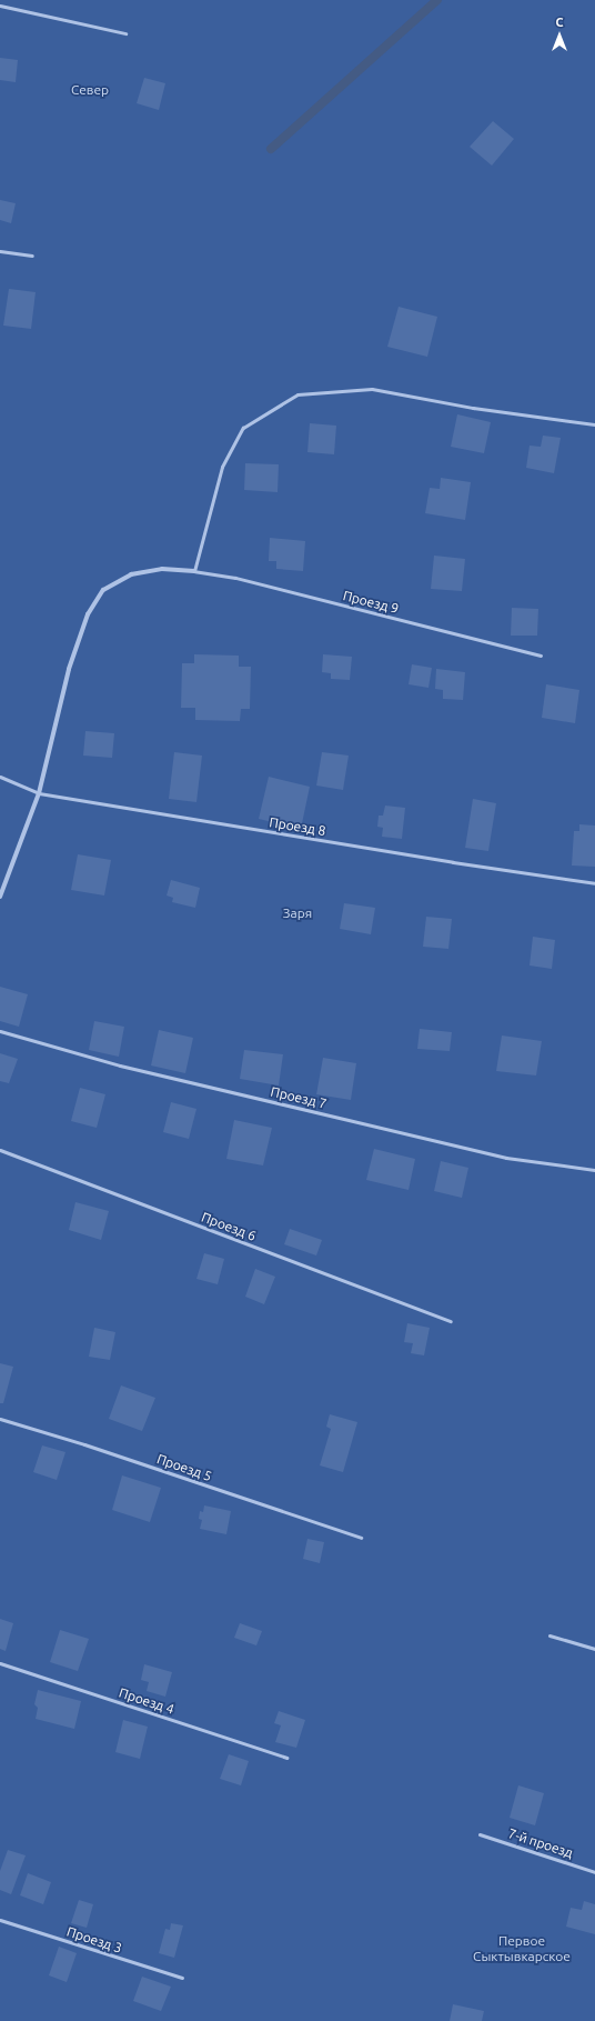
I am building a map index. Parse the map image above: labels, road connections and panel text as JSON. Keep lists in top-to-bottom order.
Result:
{
  "streets": {
    "lane": [
      "Проезд 9",
      "Проезд 8",
      "Проезд 7",
      "Проезд 6",
      "Проезд 5",
      "Проезд 4",
      "7-й проезд",
      "Проезд 3"
    ]
  },
  "parks": ["Север", "Заря", "Первое Сыктывкарское"],
  "north": "top"
}
